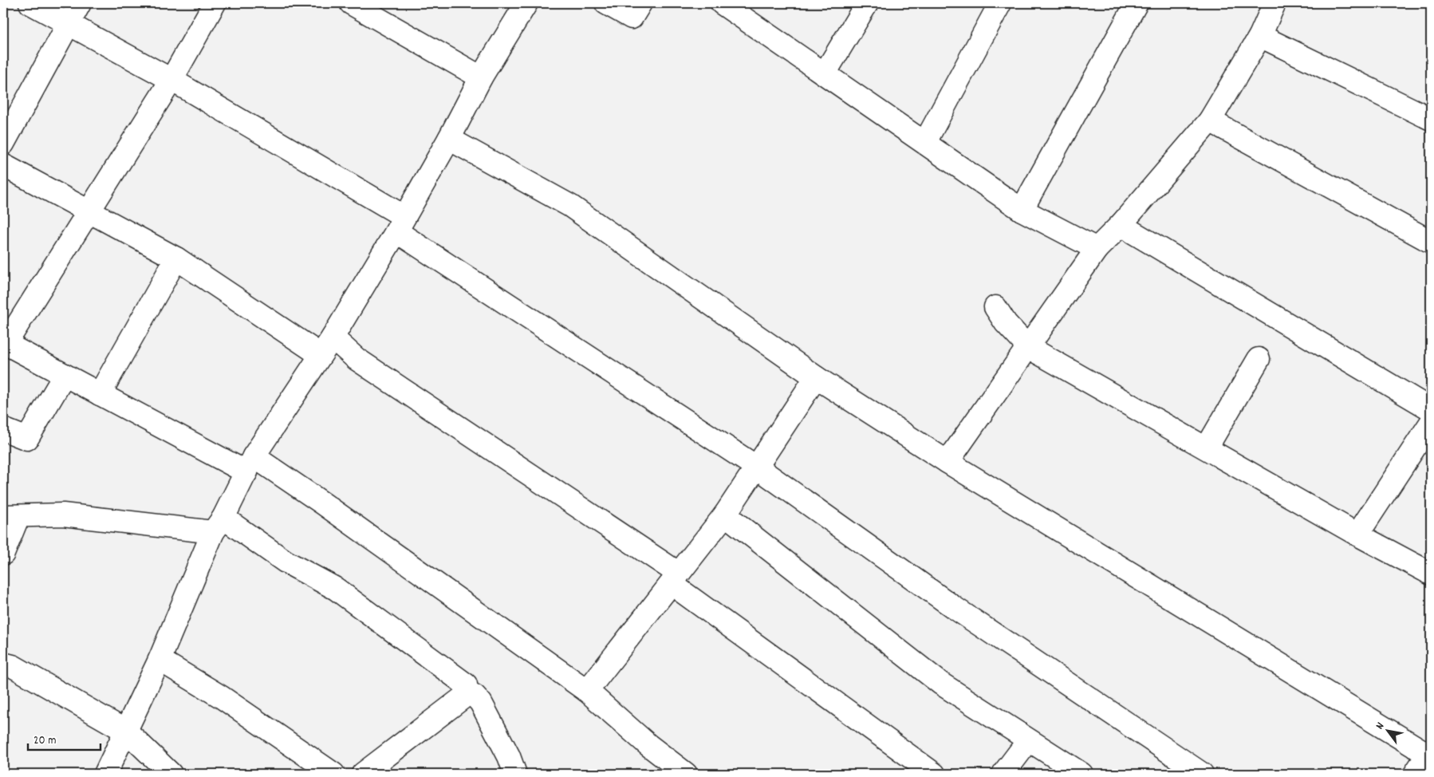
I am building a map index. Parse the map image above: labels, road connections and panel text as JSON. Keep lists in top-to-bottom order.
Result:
{
  "scale_bar": "20 m",
  "north": "top left"
}
